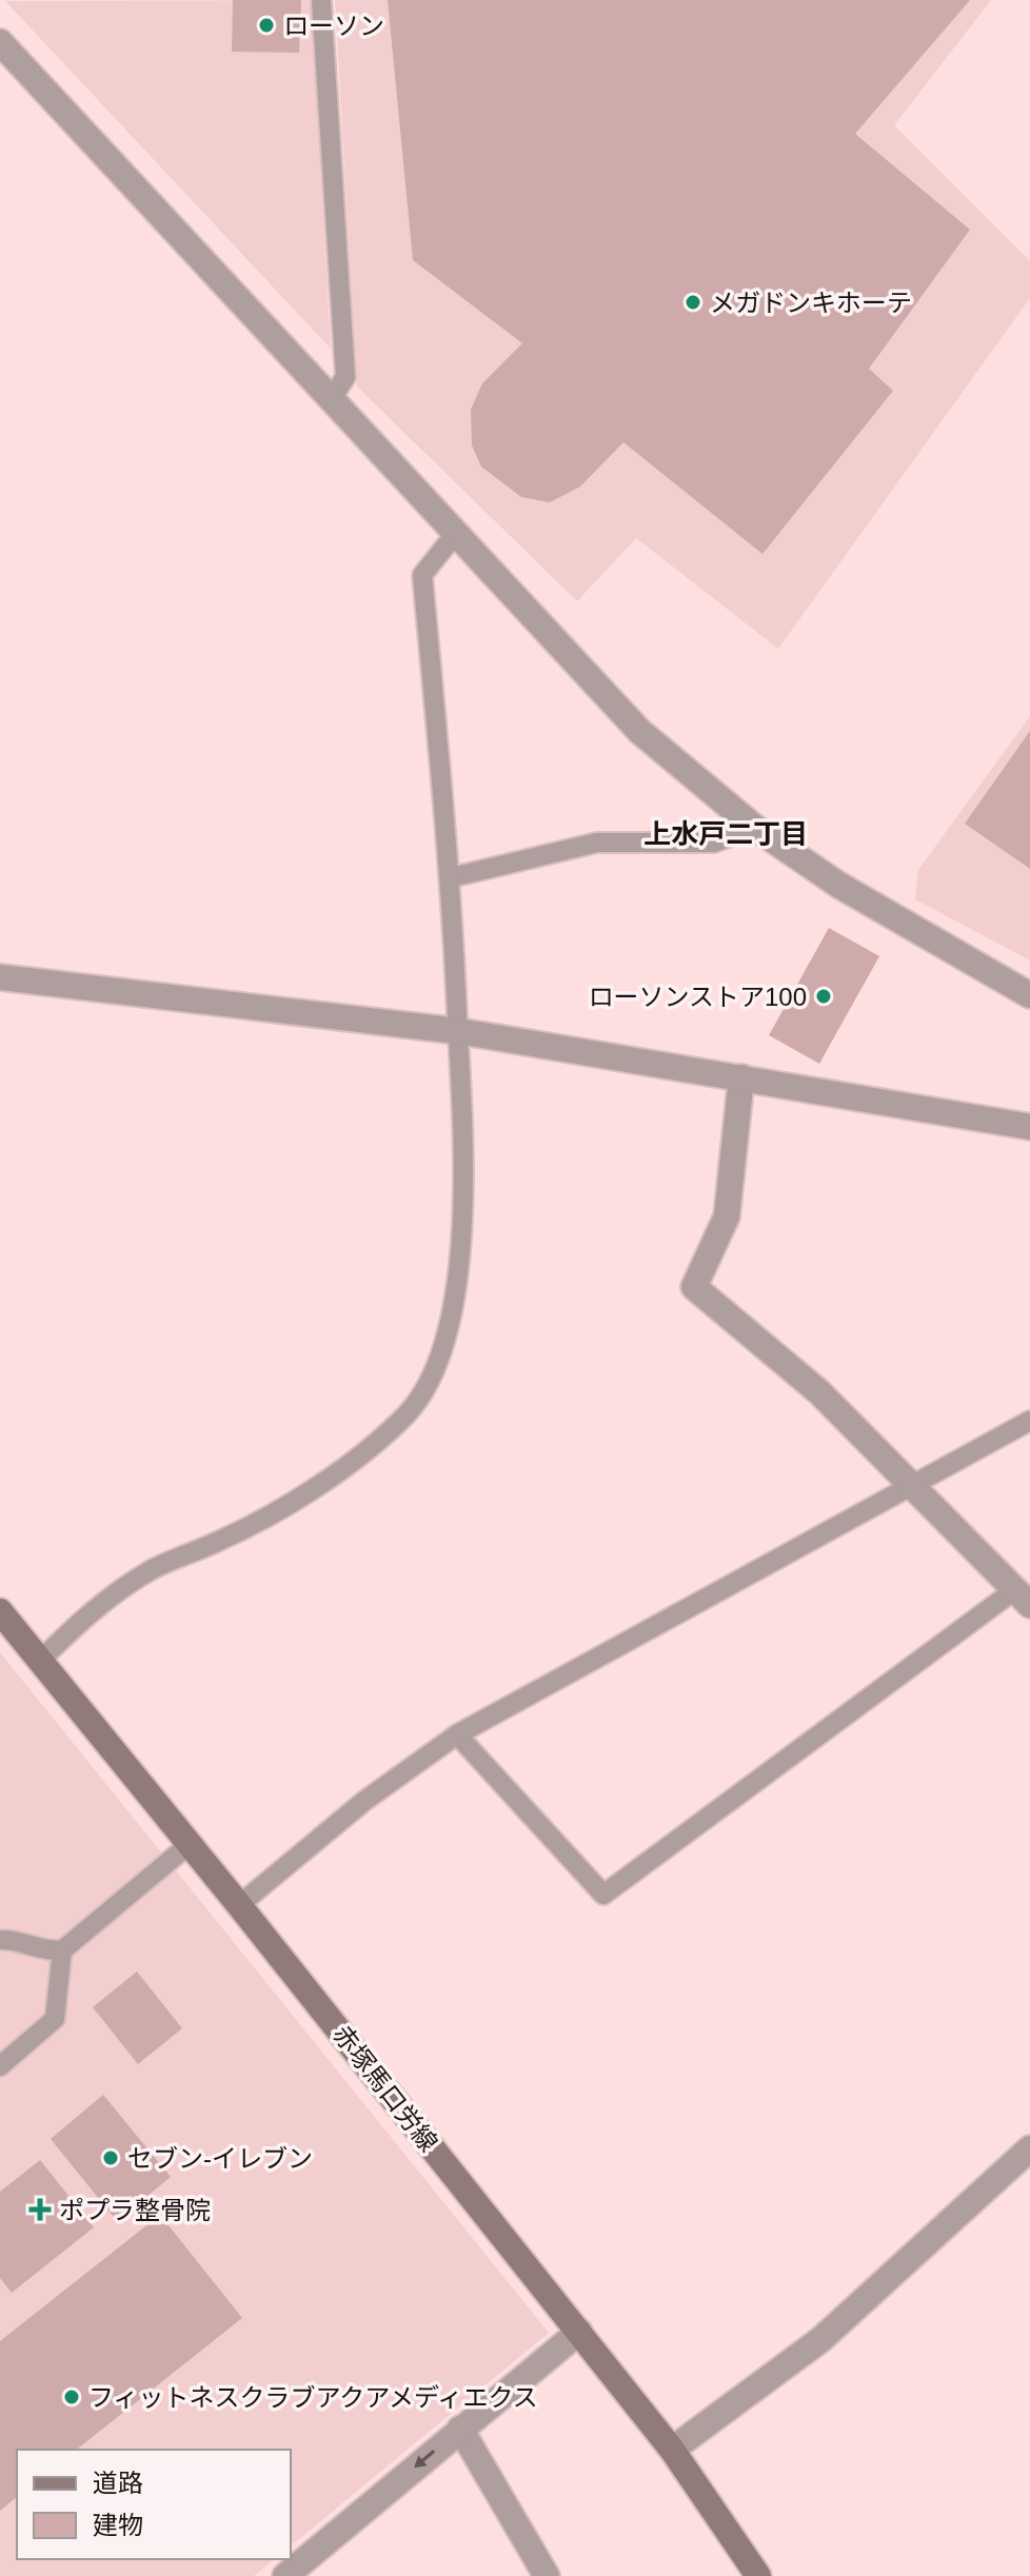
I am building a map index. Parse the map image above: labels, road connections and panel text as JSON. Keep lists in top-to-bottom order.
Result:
{
  "streets": {
    "main road": ["赤塚馬口労線"]
  },
  "districts": ["上水戸二丁目"],
  "places": {
    "other": [
      "ローソン",
      "メガドンキホーテ",
      "ローソンストア100",
      "セブン-イレブン",
      "フィットネスクラブアクアメディエクス"
    ],
    "health": ["ポプラ整骨院"]
  },
  "legend": ["道路", "建物"]
}
